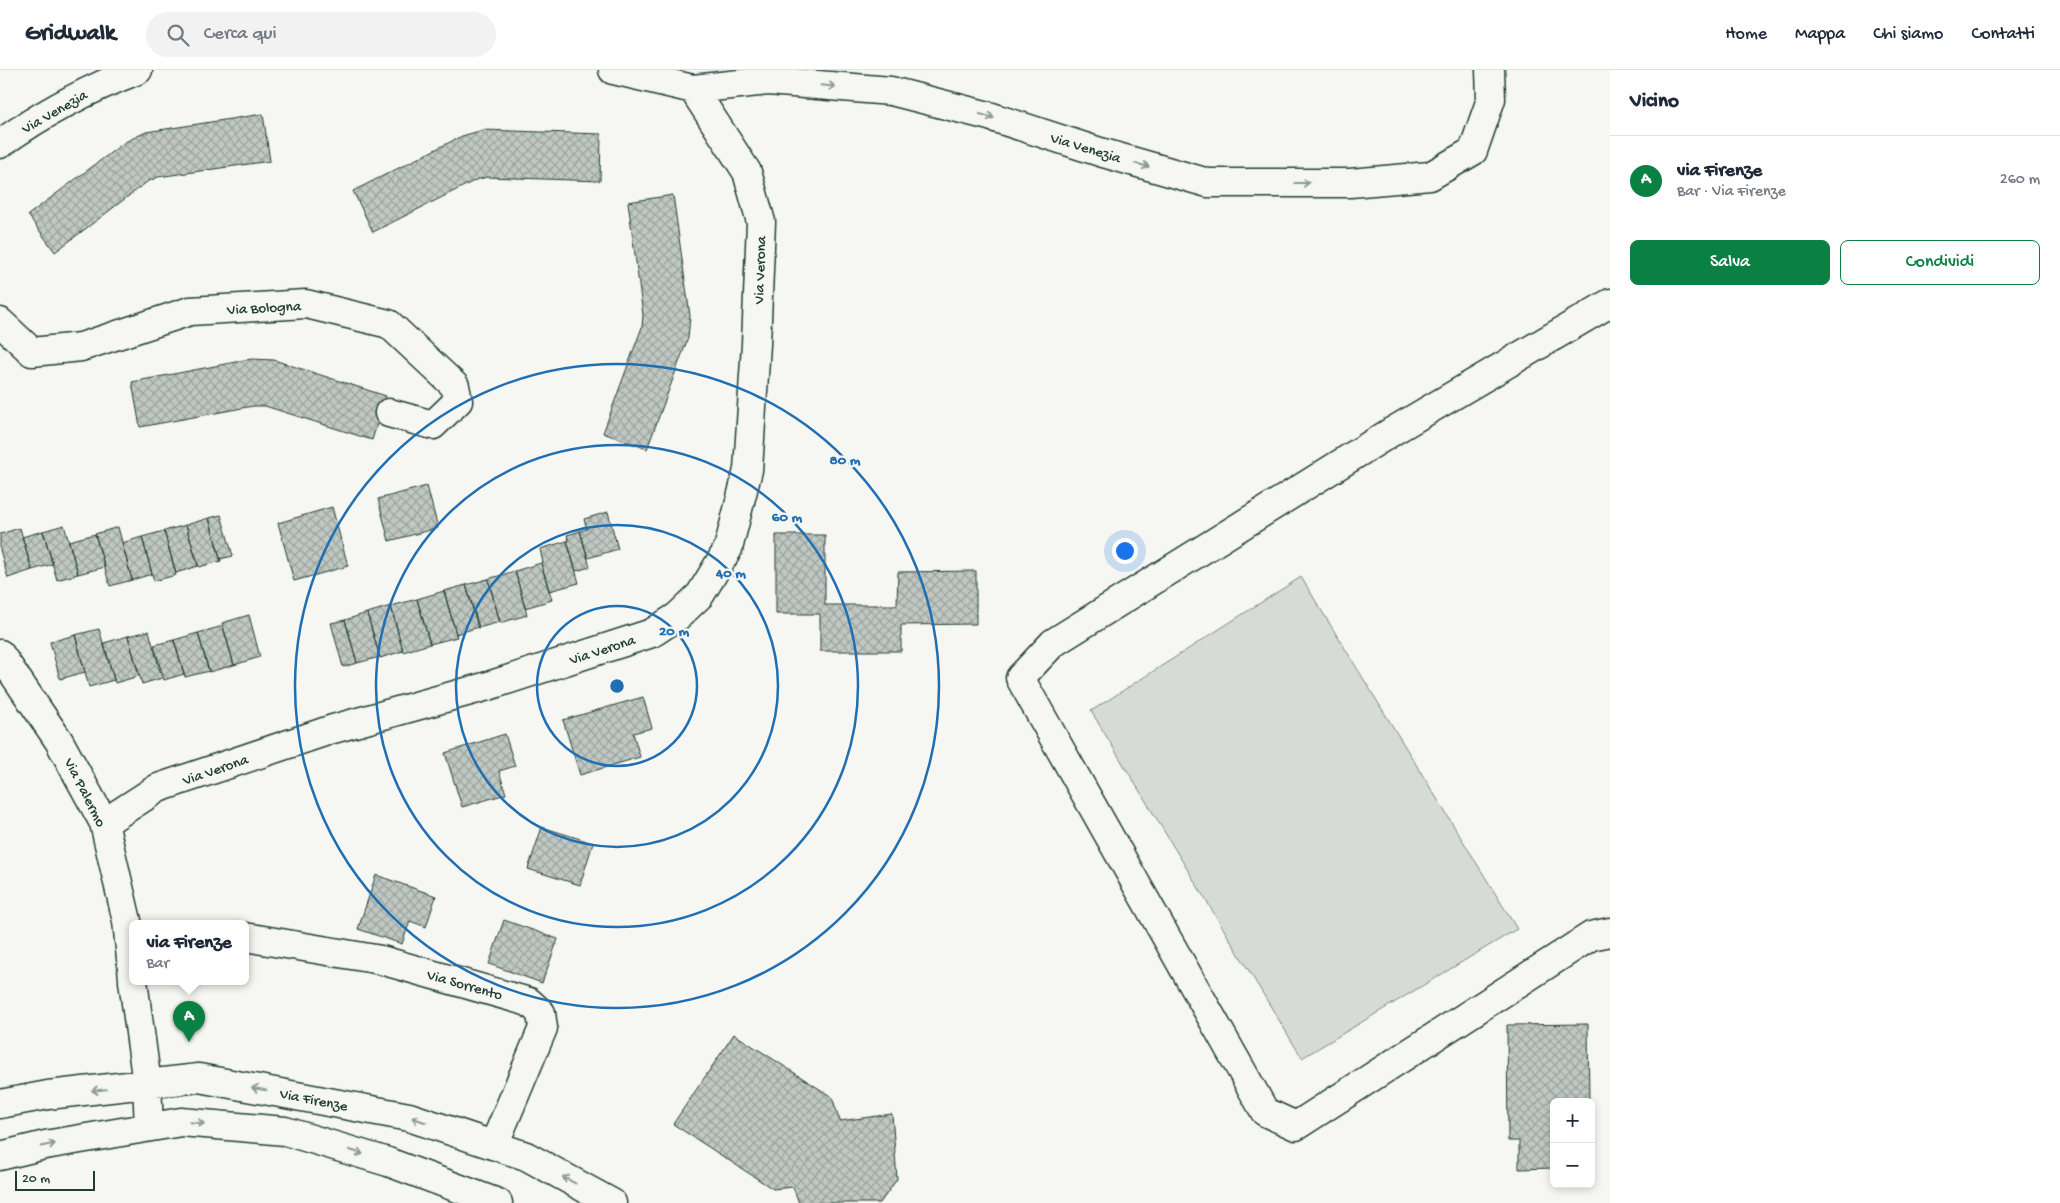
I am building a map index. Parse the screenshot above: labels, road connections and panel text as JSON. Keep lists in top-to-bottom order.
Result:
{
  "streets": {
    "street": [
      "Via Venezia",
      "Via Verona",
      "Via Bologna",
      "Via Palermo",
      "Via Sorrento",
      "Via Firenze"
    ]
  },
  "crossings": [
    ["Via Venezia", "Via Verona"],
    ["Via Verona", "Via Palermo"],
    ["Via Palermo", "Via Firenze"],
    ["Via Sorrento", "Via Firenze"]
  ],
  "one_way": ["Via Venezia"],
  "scale_bar": "20 m",
  "page": {
    "header": "Gridwalk",
    "search": "Cerca qui",
    "nav": [
      "Home",
      "Mappa",
      "Chi siamo",
      "Contatti"
    ],
    "heading": "Vicino",
    "list": [
      {
        "mark": "A",
        "name": "via Firenze",
        "note": "Bar · Via Firenze",
        "value": "260 m"
      }
    ],
    "buttons": ["Salva", "Condividi"],
    "popup": ["via Firenze", "Bar"],
    "pins": "A",
    "map_buttons": ["+", "−"],
    "scale": "20 m"
  },
  "rings": [
    "80 m",
    "60 m",
    "40 m",
    "20 m"
  ]
}
